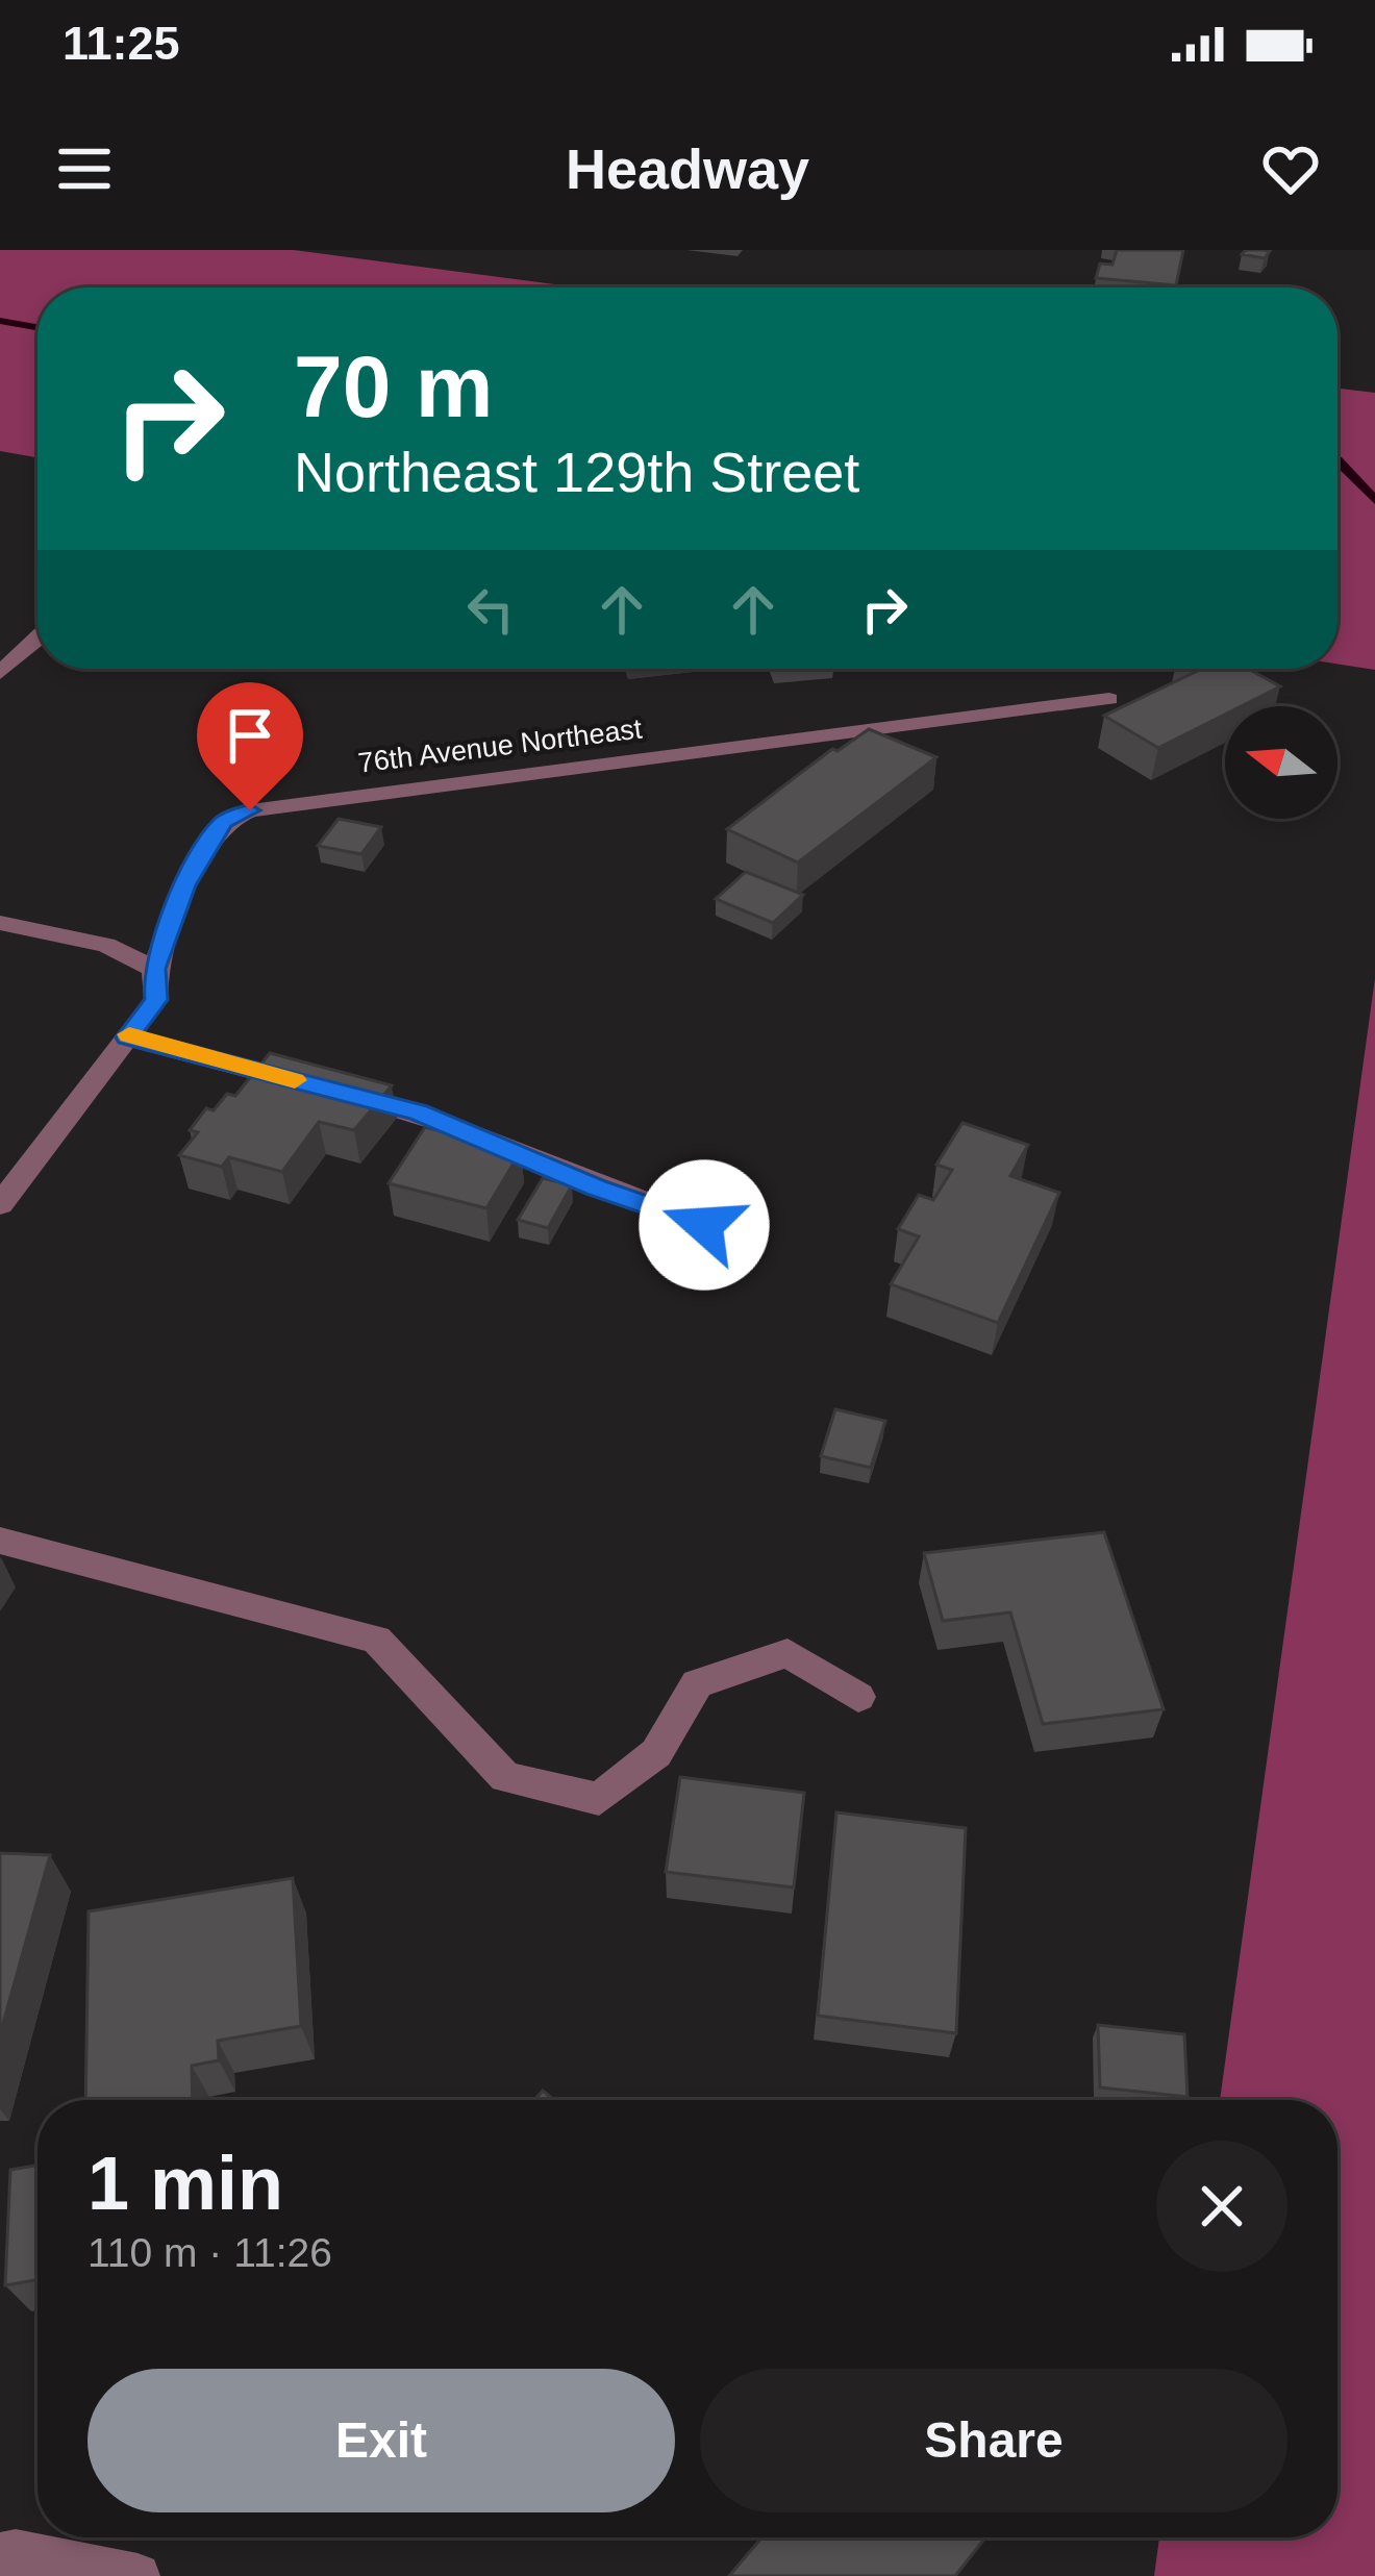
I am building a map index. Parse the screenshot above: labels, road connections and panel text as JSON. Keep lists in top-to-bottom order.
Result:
{
  "streets": {
    "street": ["76th Avenue Northeast"]
  },
  "north": "left",
  "page": {
    "status": "11:25",
    "header": "Headway",
    "turn": ["70 m", "Northeast 129th Street"],
    "heading": ["1 min", "110 m · 11:26"],
    "buttons": ["Exit", "Share"]
  }
}
